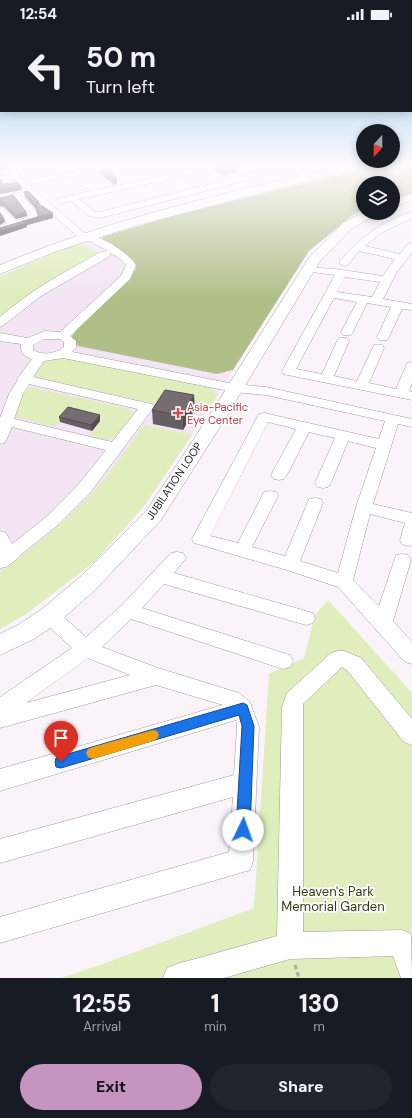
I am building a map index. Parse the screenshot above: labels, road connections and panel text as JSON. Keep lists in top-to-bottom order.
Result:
{
  "streets": {
    "main road": ["JUBILATION LOOP"]
  },
  "parks": ["Heaven's Park Memorial Garden"],
  "places": {
    "health": ["Asia-Pacific Eye Center"]
  },
  "north": "bottom",
  "page": {
    "status": "12:54",
    "turn": ["50 m", "Turn left"],
    "eta": [
      "12:55",
      "Arrival",
      "1",
      "min",
      "130",
      "m"
    ],
    "buttons": ["Exit", "Share"]
  }
}
